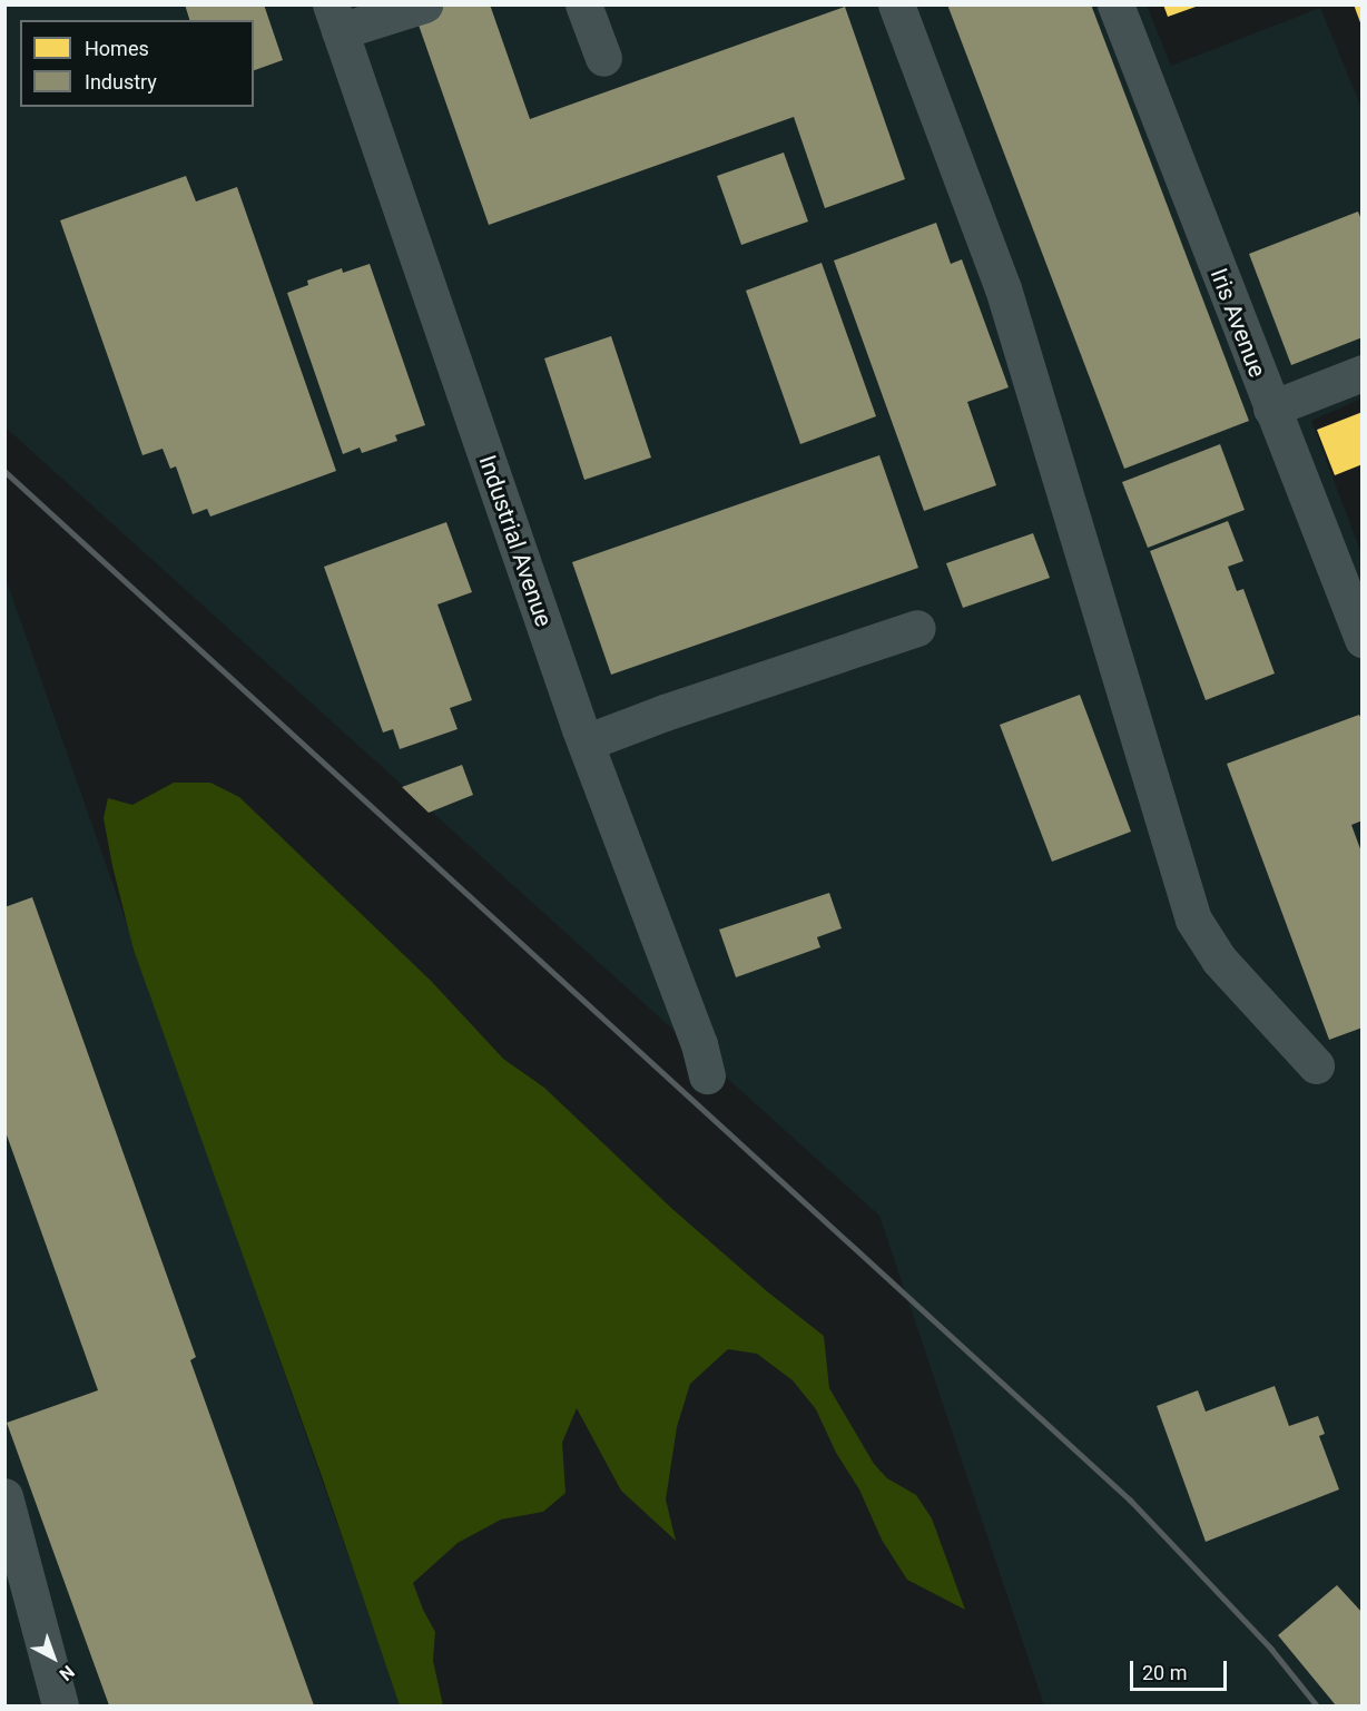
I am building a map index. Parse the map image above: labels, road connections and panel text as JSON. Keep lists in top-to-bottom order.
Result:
{
  "streets": {
    "street": ["Iris Avenue", "Industrial Avenue"]
  },
  "legend": ["Homes", "Industry"],
  "scale_bar": "20 m",
  "north": "bottom right"
}
